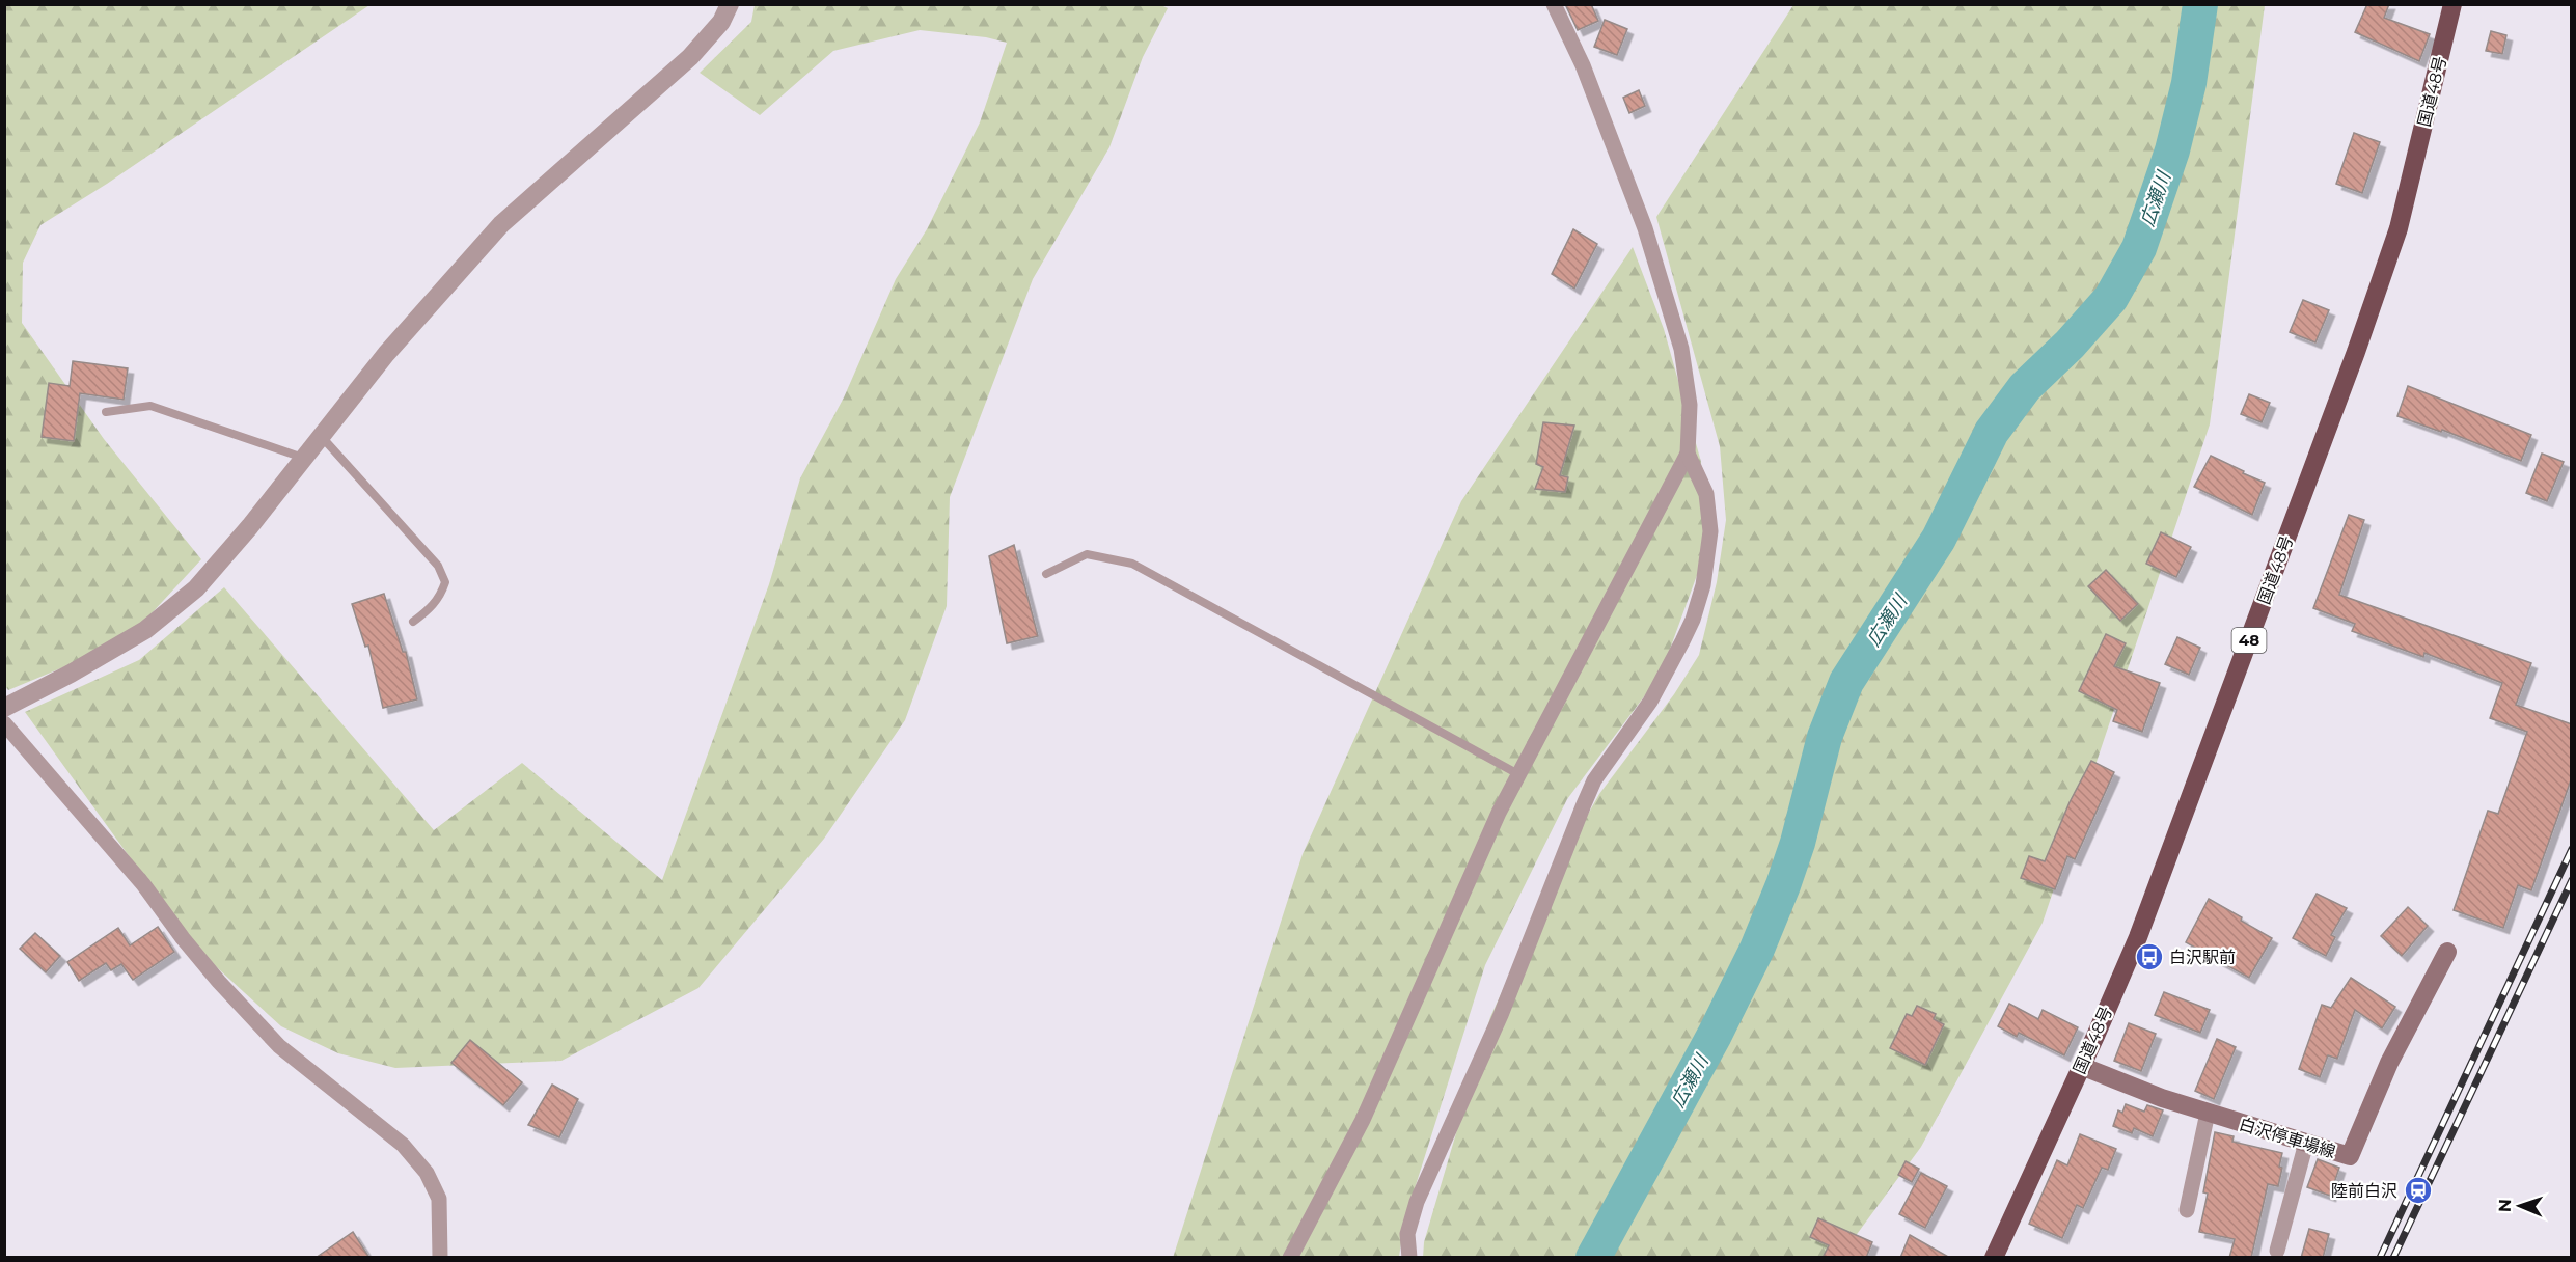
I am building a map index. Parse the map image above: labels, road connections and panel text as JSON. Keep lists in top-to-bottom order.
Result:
{
  "streets": {
    "highway": ["国道48号", "48"],
    "main road": ["白沢停車場線"]
  },
  "crossings": [
    ["国道48号", "白沢停車場線"]
  ],
  "water": ["広瀬川"],
  "places": {
    "bus stop": ["白沢駅前"],
    "station": ["陸前白沢"]
  },
  "north": "left"
}
